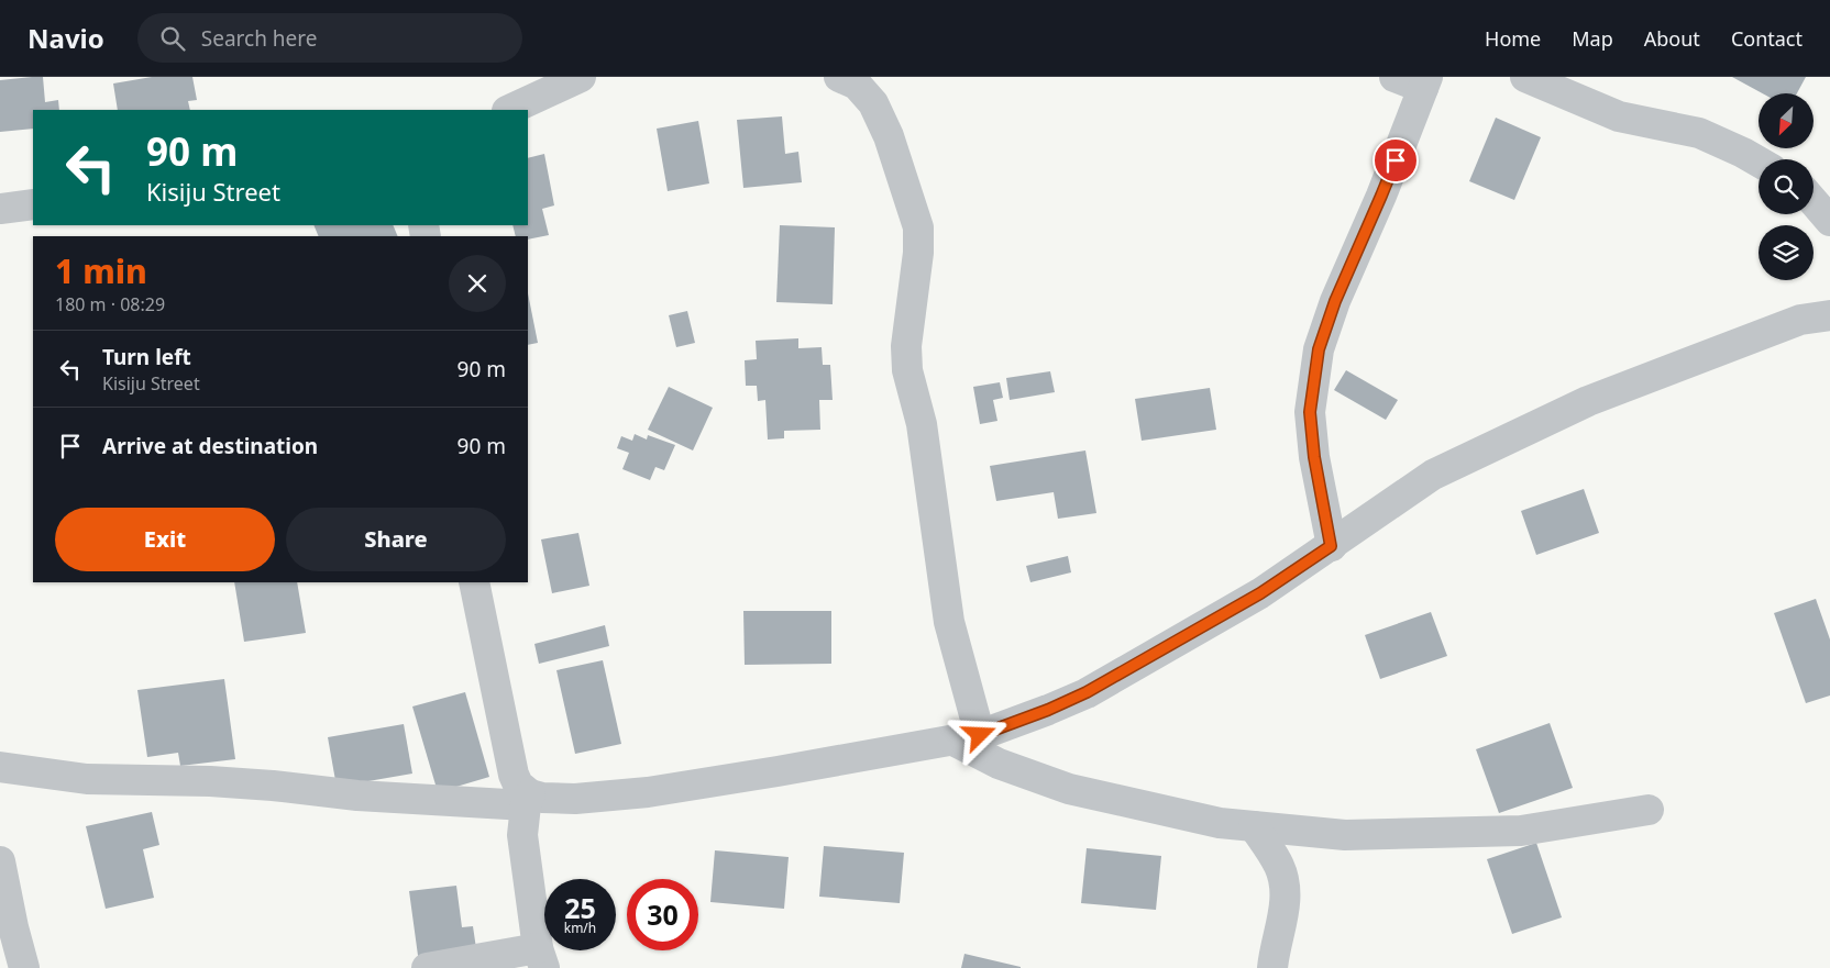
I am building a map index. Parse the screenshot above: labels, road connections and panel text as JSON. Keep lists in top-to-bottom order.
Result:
{
  "north": "bottom left",
  "page": {
    "header": "Navio",
    "search": "Search here",
    "nav": [
      "Home",
      "Map",
      "About",
      "Contact"
    ],
    "turn": ["90 m", "Kisiju Street"],
    "heading": ["1 min", "180 m · 08:29"],
    "list": [
      {
        "name": "Turn left",
        "note": "Kisiju Street",
        "value": "90 m"
      },
      {
        "name": "Arrive at destination",
        "value": "90 m"
      }
    ],
    "buttons": ["Exit", "Share"],
    "speed": "25 km/h",
    "limit": "30"
  }
}
